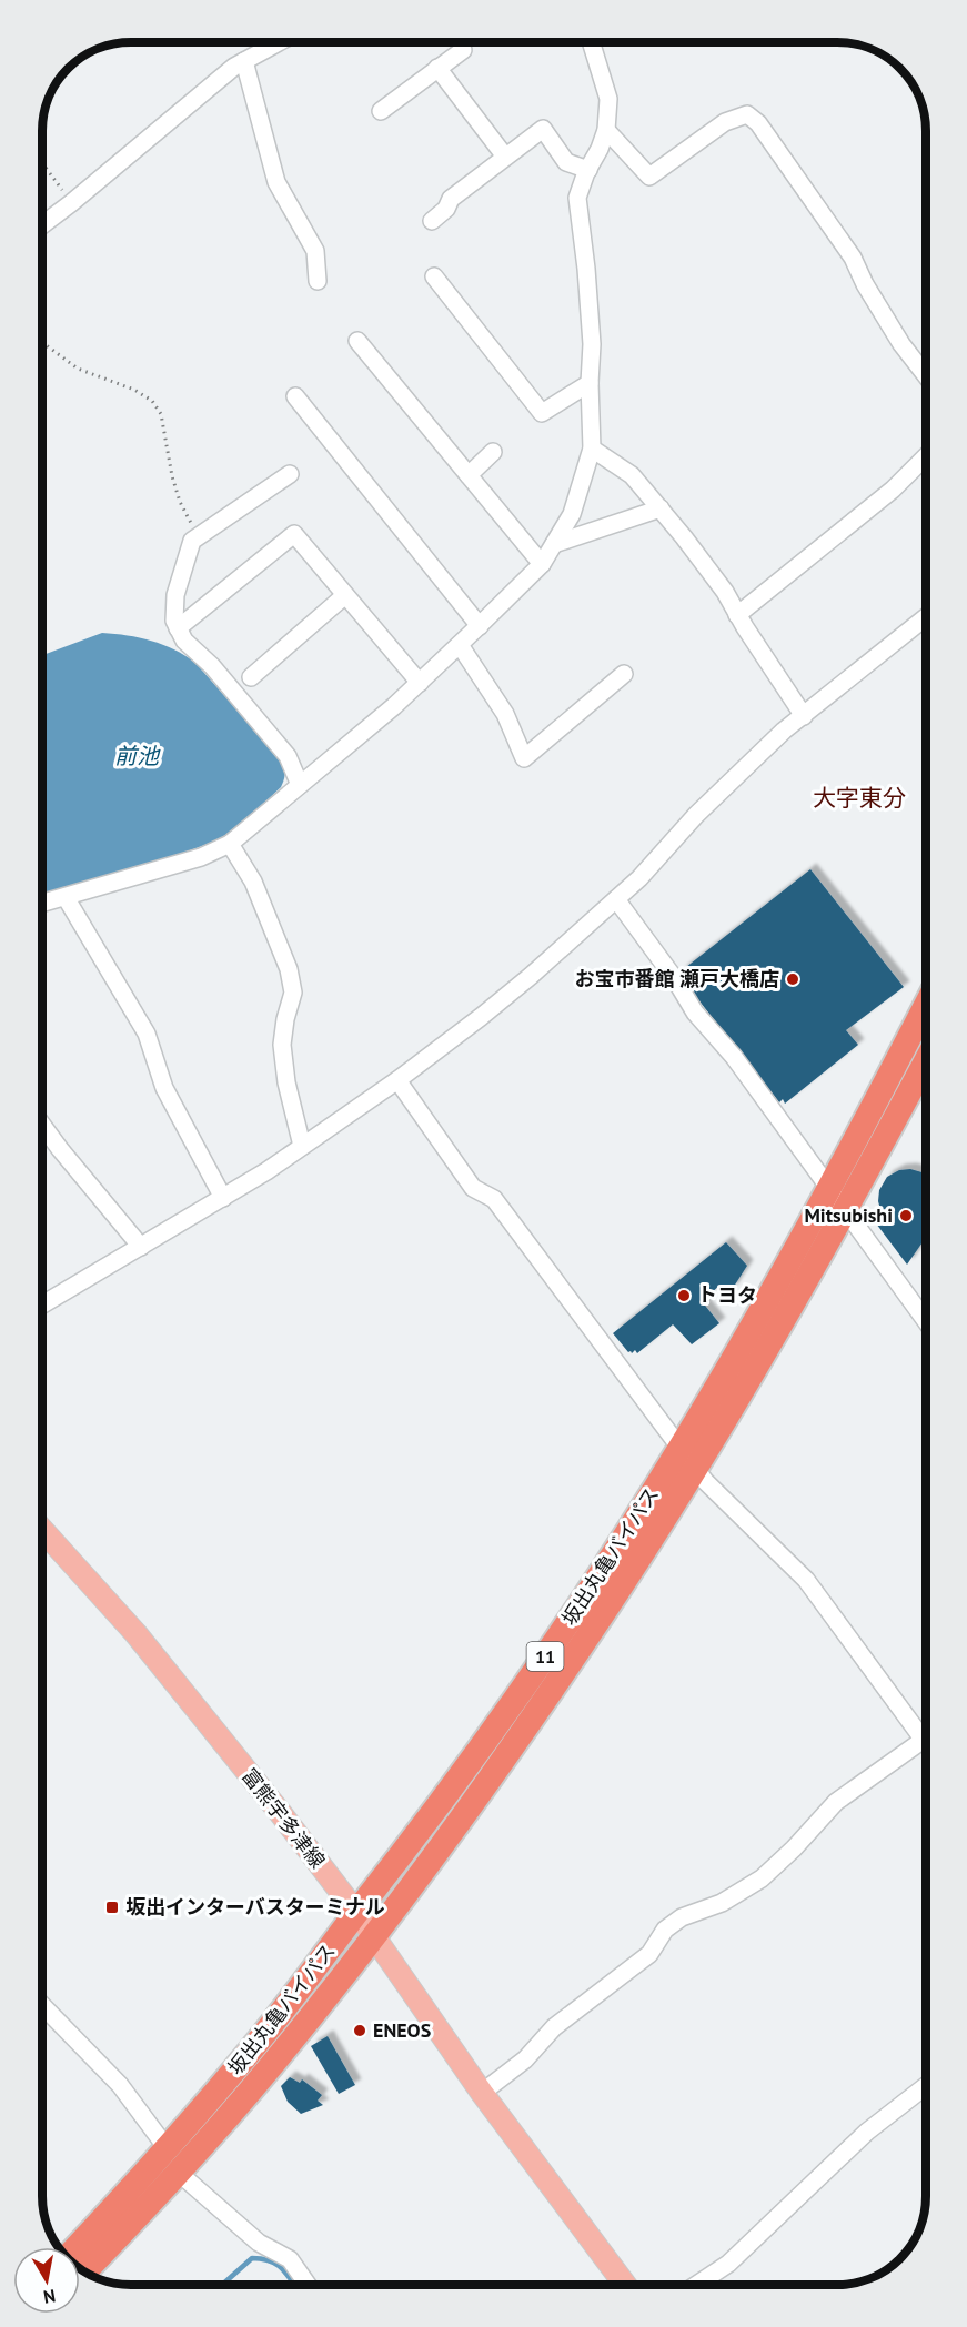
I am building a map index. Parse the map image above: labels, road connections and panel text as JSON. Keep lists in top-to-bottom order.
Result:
{
  "streets": {
    "highway": ["坂出丸亀バイパス", "11"],
    "main road": ["富熊宇多津線"]
  },
  "crossings": [
    ["坂出丸亀バイパス", "富熊宇多津線"]
  ],
  "districts": ["大字東分"],
  "water": ["前池"],
  "places": {
    "other": [
      "お宝市番館 瀬戸大橋店",
      "Mitsubishi",
      "トヨタ",
      "ENEOS"
    ],
    "transit": ["坂出インターバスターミナル"]
  },
  "north": "bottom"
}
